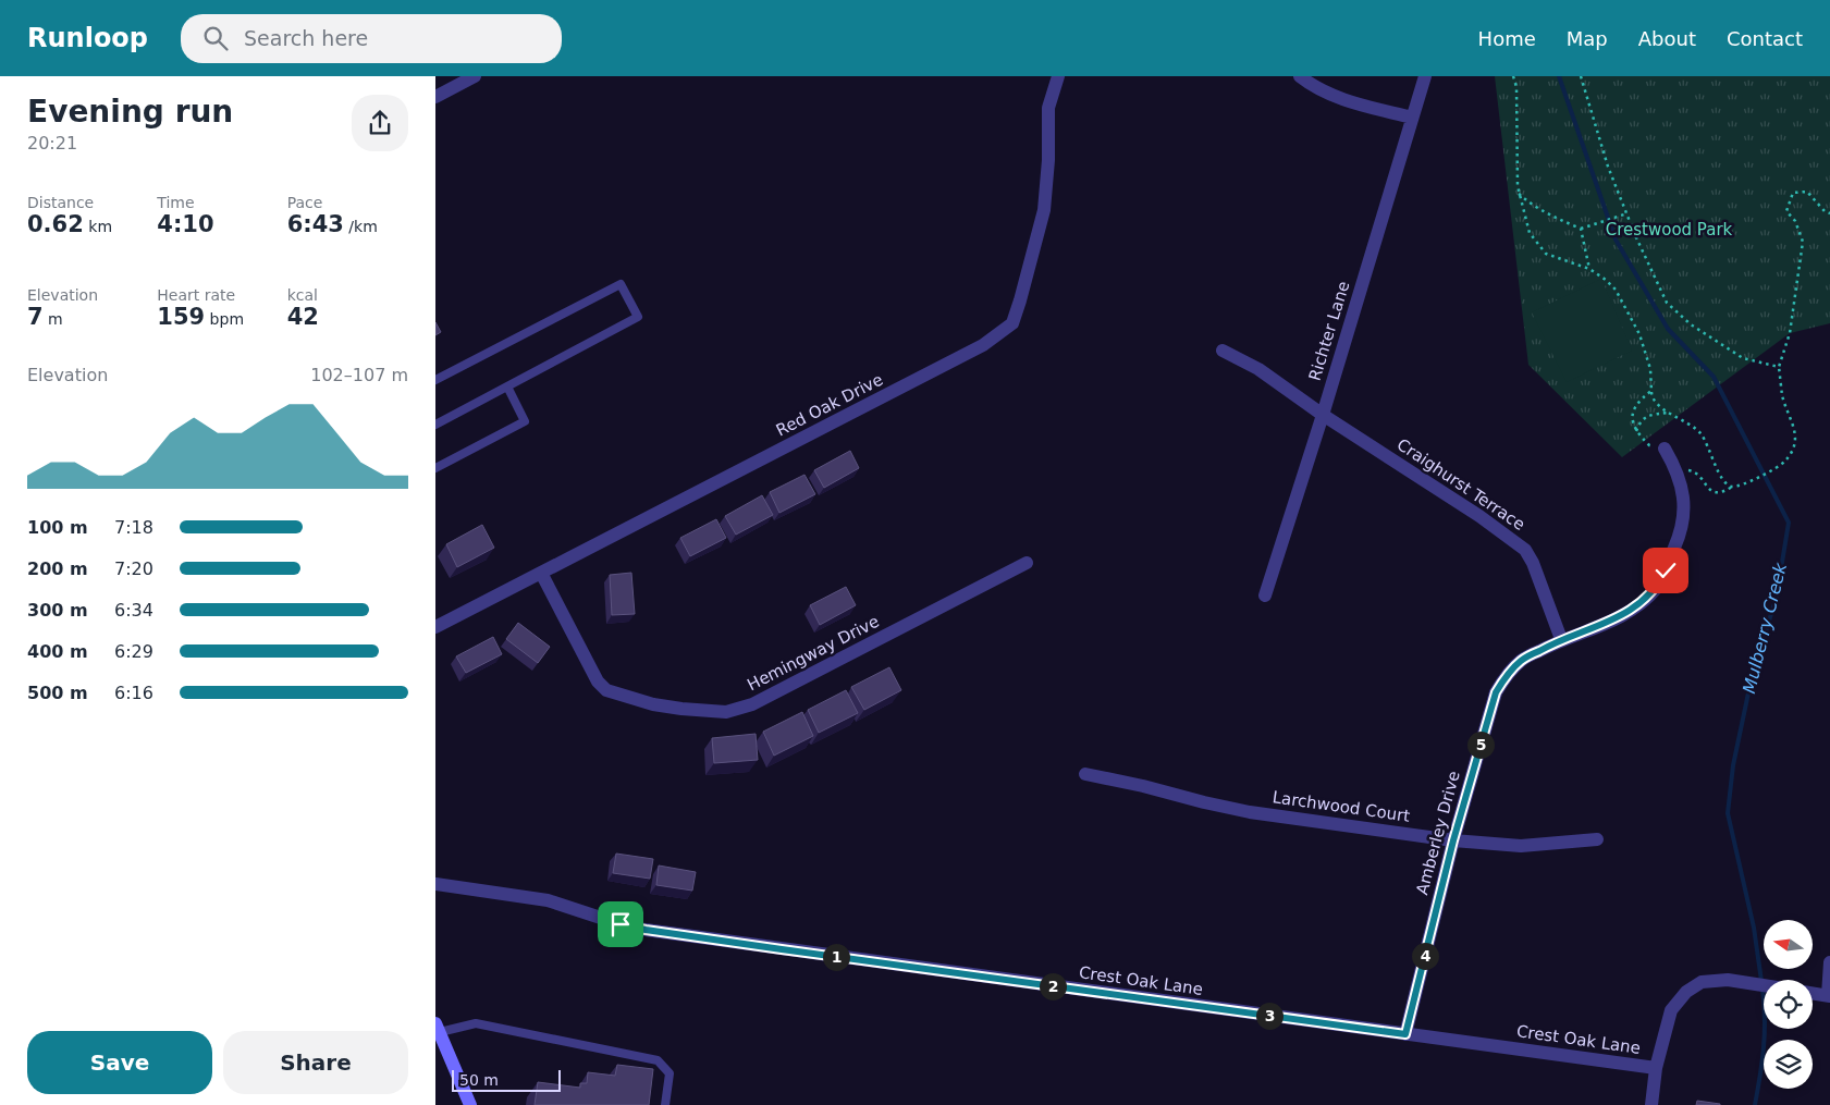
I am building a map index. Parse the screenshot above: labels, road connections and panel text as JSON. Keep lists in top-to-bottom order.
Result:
{
  "streets": {
    "street": [
      "Richter Lane",
      "Red Oak Drive",
      "Craighurst Terrace",
      "Hemingway Drive",
      "Larchwood Court",
      "Amberley Drive",
      "Crest Oak Lane"
    ]
  },
  "crossings": [
    ["Richter Lane", "Craighurst Terrace"],
    ["Red Oak Drive", "Hemingway Drive"],
    ["Craighurst Terrace", "Amberley Drive"],
    ["Larchwood Court", "Amberley Drive"],
    ["Amberley Drive", "Crest Oak Lane"]
  ],
  "water": ["Mulberry Creek"],
  "parks": ["Crestwood Park"],
  "scale_bar": "50 m",
  "north": "left",
  "page": {
    "header": "Runloop",
    "search": "Search here",
    "nav": [
      "Home",
      "Map",
      "About",
      "Contact"
    ],
    "heading": ["Evening run", "20:21"],
    "stats": [
      ["Distance", "0.62 km"],
      ["Time", "4:10"],
      ["Pace", "6:43 /km"],
      ["Elevation", "7 m"],
      ["Heart rate", "159 bpm"],
      ["kcal", "42"]
    ],
    "chart": ["Elevation", "102–107 m"],
    "list": [
      {
        "name": "100 m",
        "note": "7:18"
      },
      {
        "name": "200 m",
        "note": "7:20"
      },
      {
        "name": "300 m",
        "note": "6:34"
      },
      {
        "name": "400 m",
        "note": "6:29"
      },
      {
        "name": "500 m",
        "note": "6:16"
      }
    ],
    "pins": [
      "5",
      "4",
      "1",
      "2",
      "3"
    ],
    "buttons": ["Save", "Share"],
    "scale": "50 m"
  }
}
